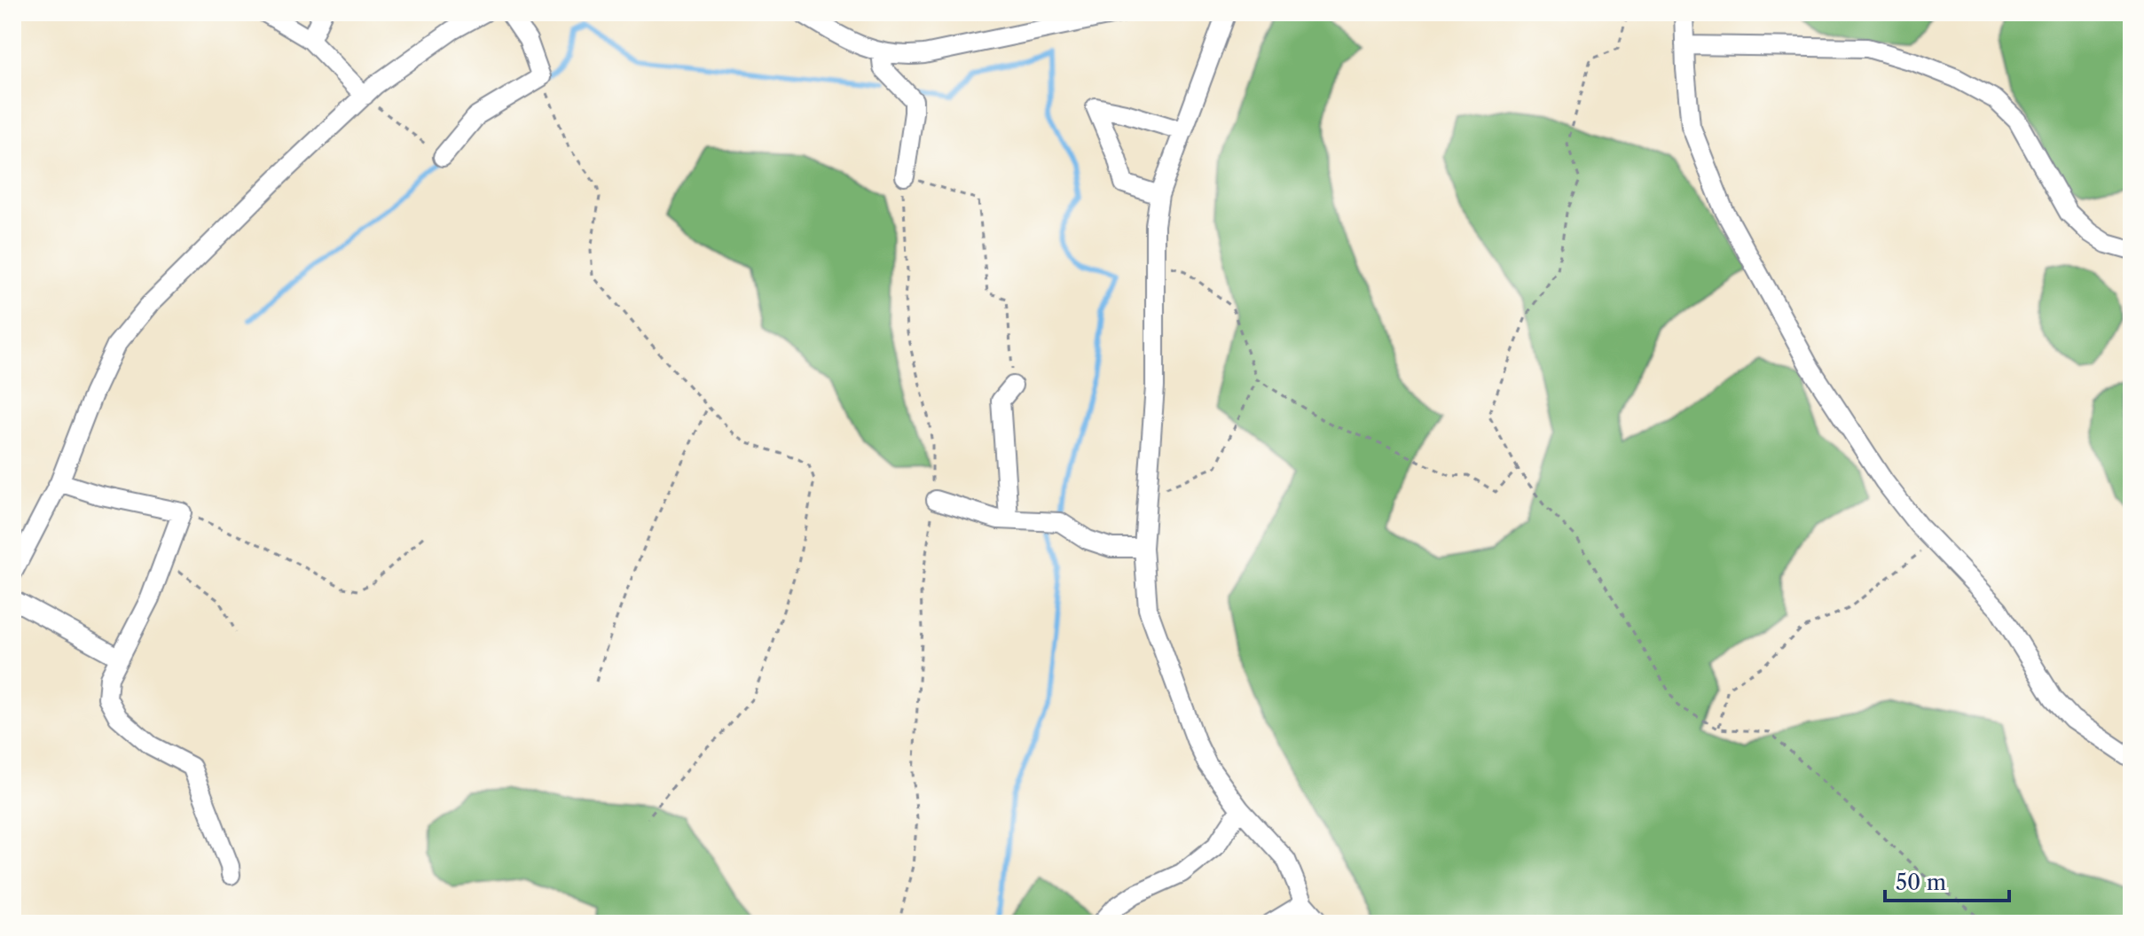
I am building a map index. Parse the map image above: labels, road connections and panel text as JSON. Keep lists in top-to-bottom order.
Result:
{
  "scale_bar": "50 m"
}
